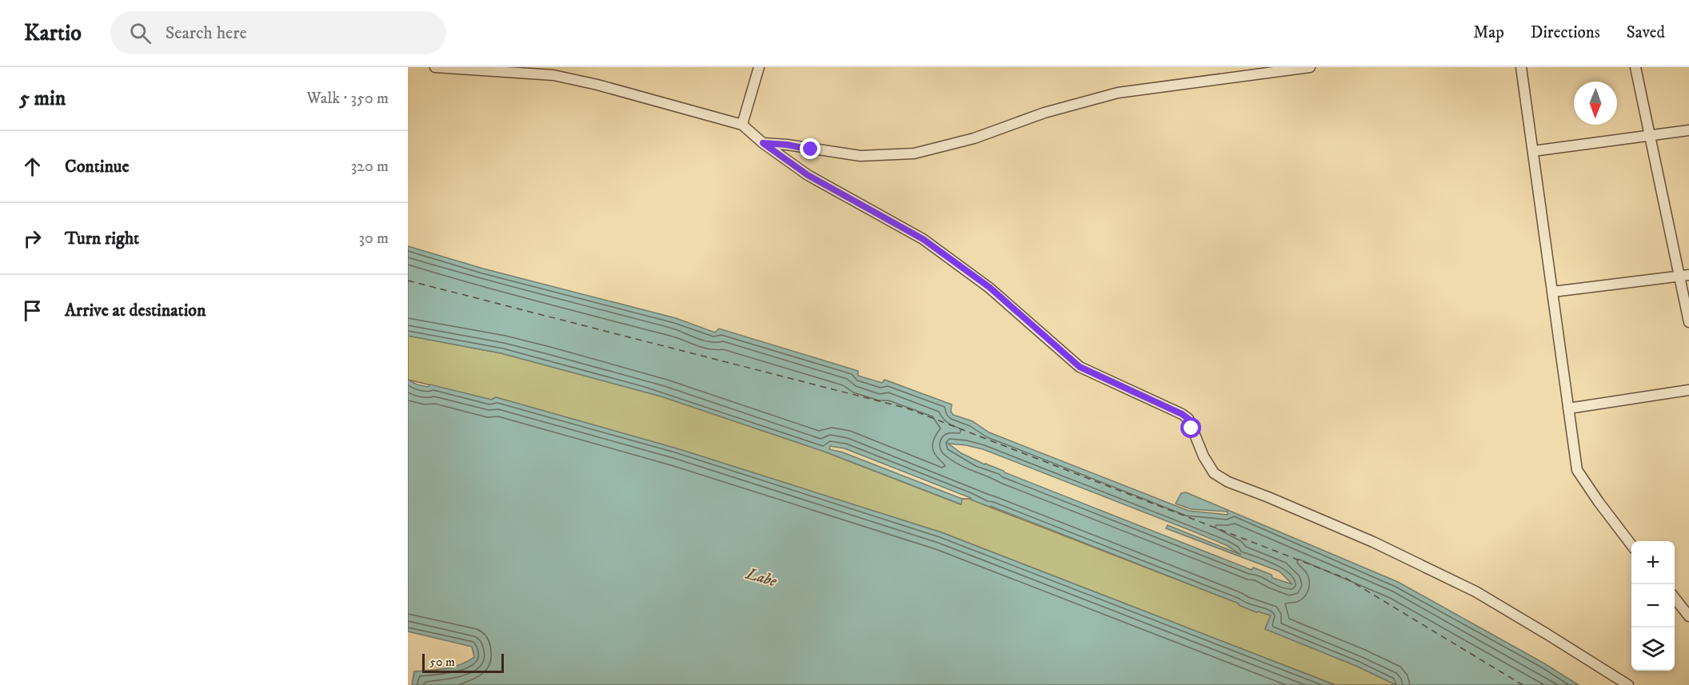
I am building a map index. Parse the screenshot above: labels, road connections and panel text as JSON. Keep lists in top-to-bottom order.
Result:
{
  "water": ["Labe"],
  "scale_bar": "50 m",
  "north": "bottom",
  "page": {
    "header": "Kartio",
    "search": "Search here",
    "nav": ["Map", "Directions", "Saved"],
    "heading": ["5 min", "Walk · 350 m"],
    "list": [
      ["Continue", "320 m"],
      ["Turn right", "30 m"],
      "Arrive at destination"
    ],
    "map_buttons": ["+", "−"],
    "scale": "50 m"
  }
}
